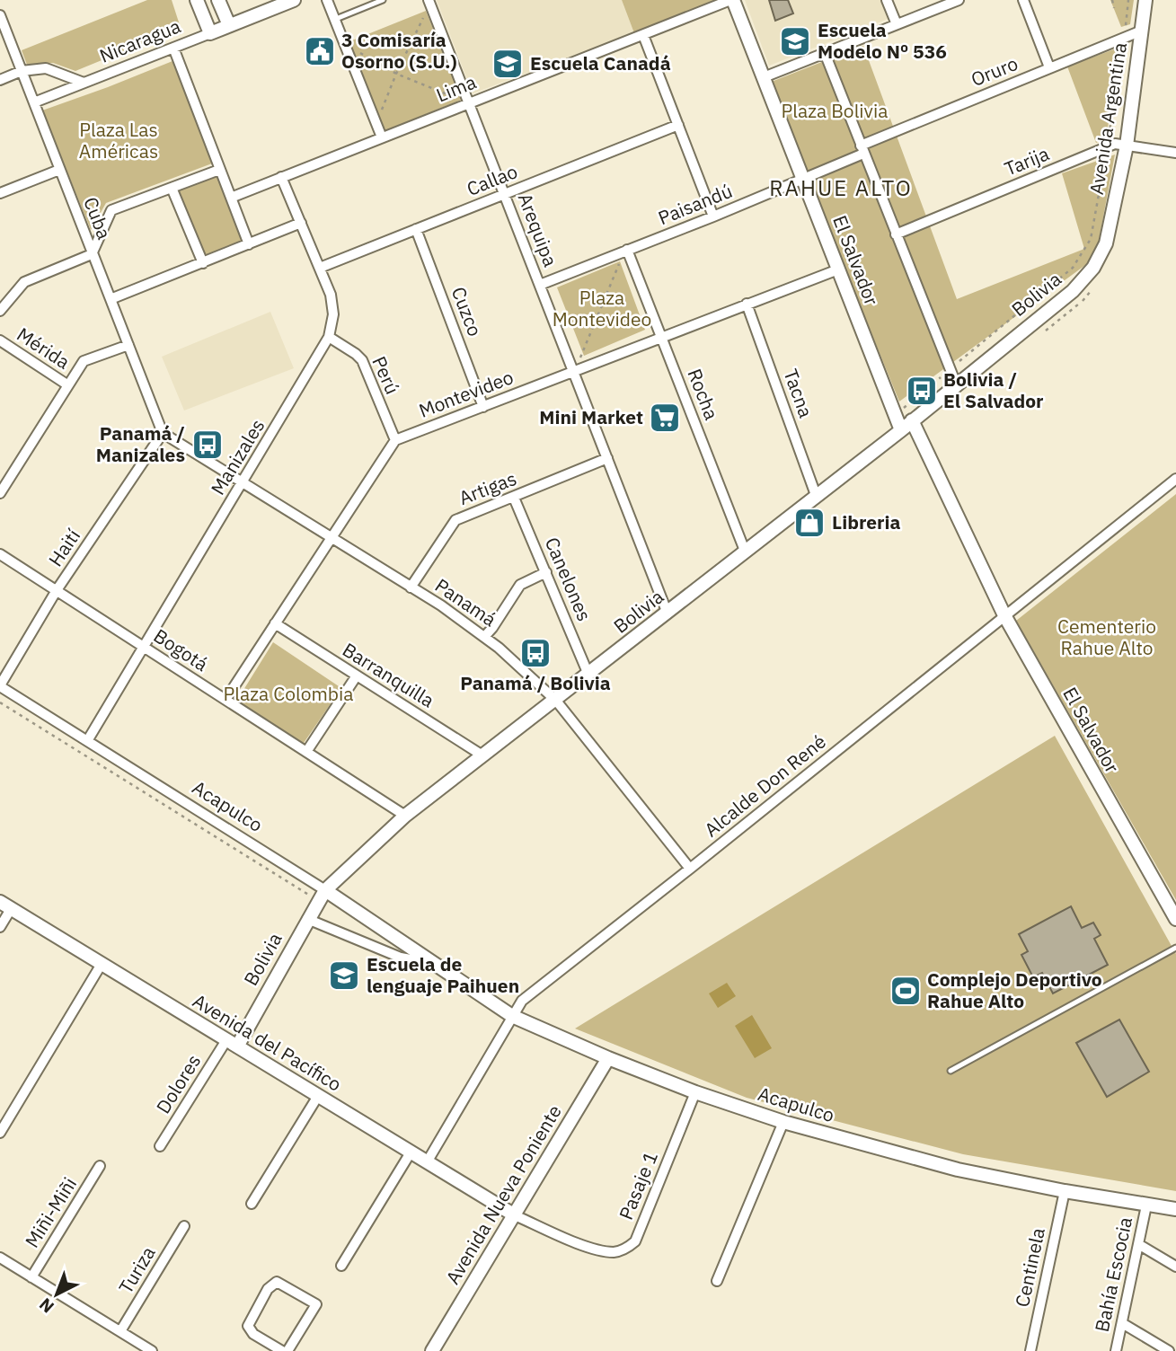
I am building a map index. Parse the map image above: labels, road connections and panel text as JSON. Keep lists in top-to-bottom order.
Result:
{
  "streets": {
    "street": [
      "Nicaragua",
      "Oruro",
      "Lima",
      "Avenida Argentina",
      "Tarija",
      "Callao",
      "Paisandú",
      "Cuba",
      "Arequipa",
      "El Salvador",
      "Bolivia",
      "Cuzco",
      "Mérida",
      "Perú",
      "Tacna",
      "Montevideo",
      "Rocha",
      "Manizales",
      "Artigas",
      "Haití",
      "Canelones",
      "Panamá",
      "Bogotá",
      "Barranquilla",
      "Alcalde Don René",
      "Acapulco",
      "Avenida del Pacífico",
      "Dolores",
      "Pasaje 1",
      "Avenida Nueva Poniente",
      "Miñi-Miñi",
      "Centinela",
      "Turiza",
      "Bahía Escocia"
    ]
  },
  "crossings": [
    ["Nicaragua", "Cuba"],
    ["Oruro", "Avenida Argentina"],
    ["Oruro", "Paisandú"],
    ["Lima", "Arequipa"],
    ["Lima", "El Salvador"],
    ["Lima", "Manizales"],
    ["Avenida Argentina", "Tarija"],
    ["Avenida Argentina", "Bolivia"],
    ["Callao", "Arequipa"],
    ["Callao", "Cuzco"],
    ["Callao", "Manizales"],
    ["Paisandú", "Arequipa"],
    ["Paisandú", "El Salvador"],
    ["Paisandú", "Rocha"],
    ["Cuba", "Haití"],
    ["Cuba", "Panamá"],
    ["Arequipa", "Bolivia"],
    ["Arequipa", "Montevideo"],
    ["Arequipa", "Artigas"],
    ["El Salvador", "Bolivia"],
    ["El Salvador", "Montevideo"],
    ["El Salvador", "Alcalde Don René"],
    ["Bolivia", "Tacna"],
    ["Bolivia", "Rocha"],
    ["Bolivia", "Canelones"],
    ["Bolivia", "Panamá"],
    ["Bolivia", "Bogotá"],
    ["Bolivia", "Barranquilla"],
    ["Bolivia", "Acapulco"],
    ["Bolivia", "Avenida del Pacífico"],
    ["Bolivia", "Dolores"],
    ["Cuzco", "Montevideo"],
    ["Perú", "Montevideo"],
    ["Perú", "Manizales"],
    ["Tacna", "Montevideo"],
    ["Montevideo", "Rocha"],
    ["Manizales", "Panamá"],
    ["Manizales", "Bogotá"],
    ["Manizales", "Acapulco"],
    ["Artigas", "Canelones"],
    ["Artigas", "Panamá"],
    ["Haití", "Panamá"],
    ["Haití", "Bogotá"],
    ["Haití", "Acapulco"],
    ["Panamá", "Alcalde Don René"],
    ["Alcalde Don René", "Acapulco"],
    ["Alcalde Don René", "Avenida del Pacífico"],
    ["Acapulco", "Pasaje 1"],
    ["Acapulco", "Avenida Nueva Poniente"],
    ["Acapulco", "Centinela"],
    ["Acapulco", "Bahía Escocia"],
    ["Avenida del Pacífico", "Dolores"],
    ["Avenida del Pacífico", "Pasaje 1"],
    ["Avenida del Pacífico", "Avenida Nueva Poniente"],
    ["Pasaje 1", "Avenida Nueva Poniente"]
  ],
  "districts": ["RAHUE ALTO"],
  "parks": [
    "Plaza Bolivia",
    "Plaza Las Américas",
    "Plaza Montevideo",
    "Cementerio Rahue Alto",
    "Plaza Colombia"
  ],
  "places": {
    "school or university": ["Escuela Modelo Nº 536", "Escuela Canadá", "Escuela de lenguaje Paihuen"],
    "public building": ["3 Comisaría Osorno (S.U.)"],
    "bus stop": ["Bolivia / El Salvador", "Panamá / Manizales", "Panamá / Bolivia"],
    "supermarket": ["Mini Market"],
    "shop": ["Libreria"],
    "sports": ["Complejo Deportivo Rahue Alto"]
  },
  "north": "bottom left"
}
